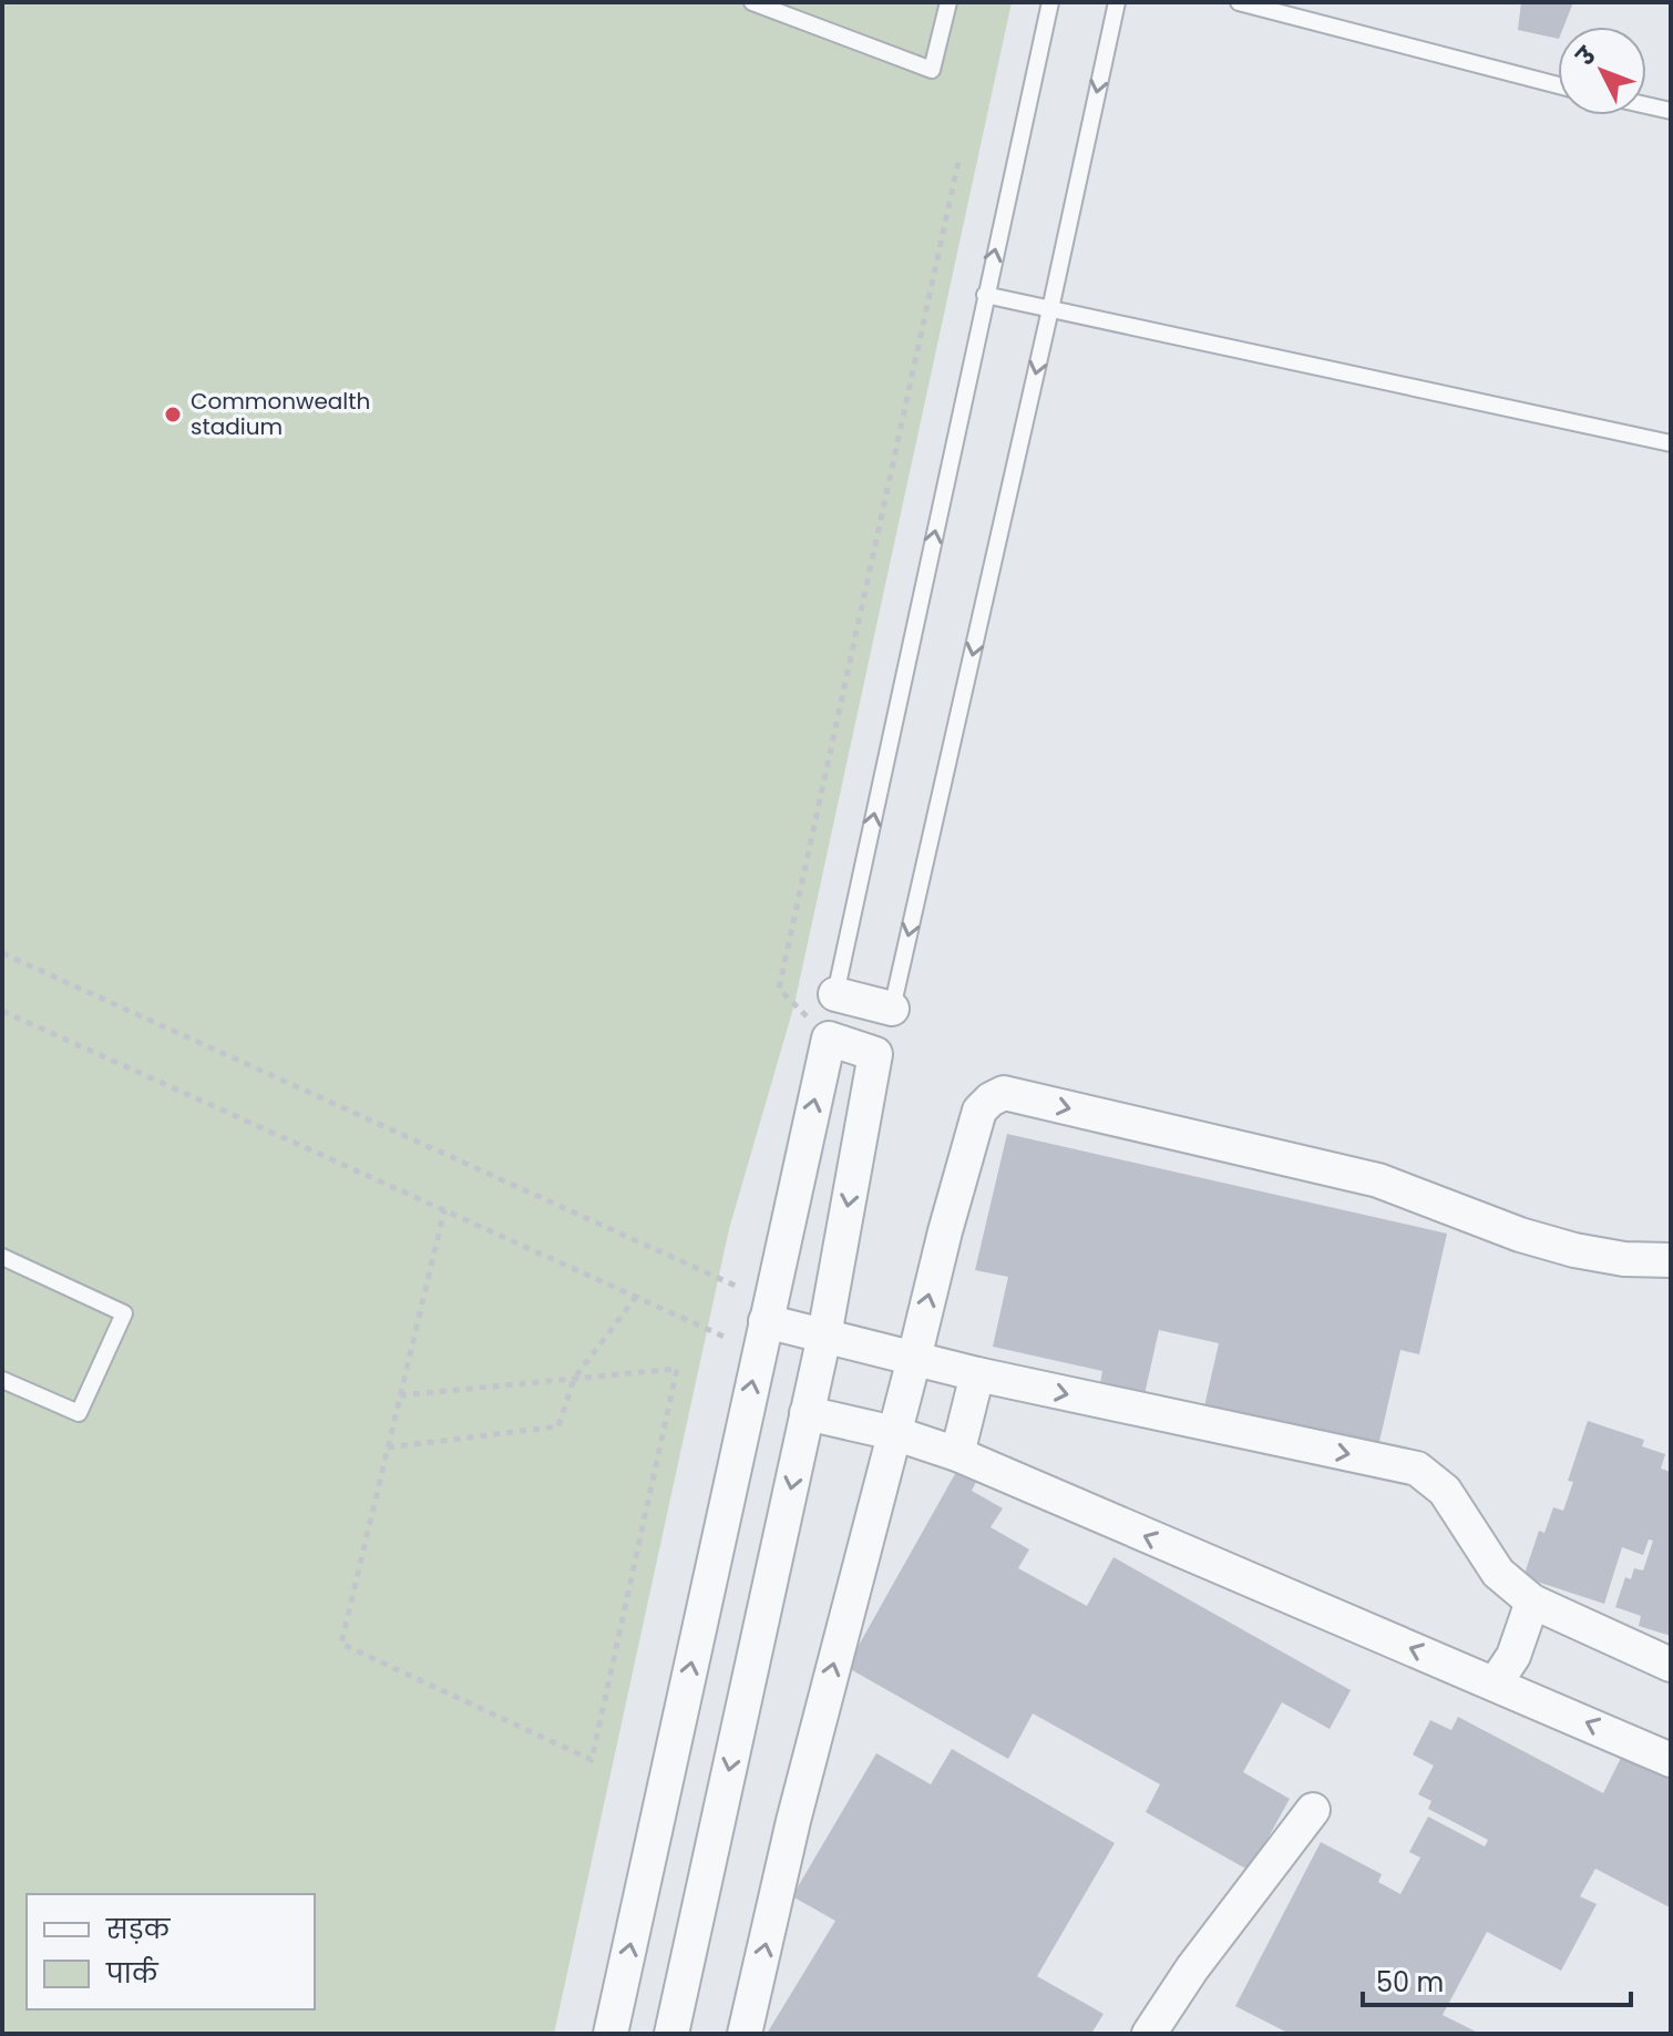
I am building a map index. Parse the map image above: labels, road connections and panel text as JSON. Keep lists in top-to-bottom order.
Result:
{
  "places": ["Commonwealth stadium"],
  "legend": ["सड़क", "पार्क"],
  "scale_bar": "50 m",
  "north": "top left"
}
